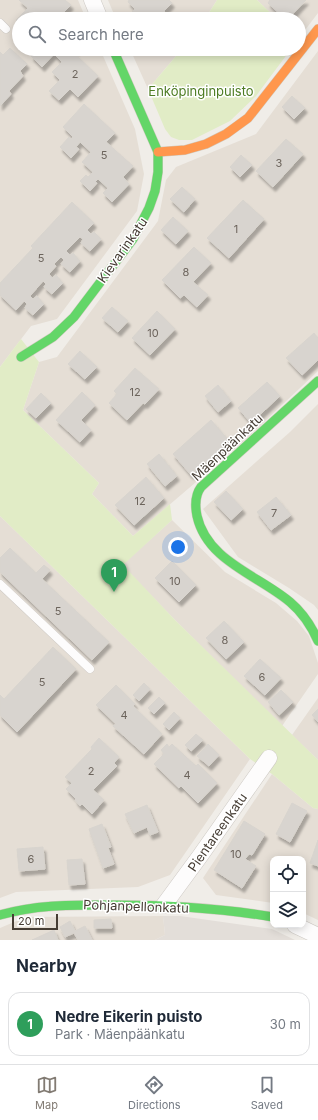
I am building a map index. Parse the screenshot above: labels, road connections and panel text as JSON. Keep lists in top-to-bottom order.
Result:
{
  "streets": {
    "street": [
      "Kievarinkatu",
      "Mäenpäänkatu",
      "Pientareenkatu",
      "Pohjanpellonkatu"
    ]
  },
  "crossings": [
    ["Pientareenkatu", "Pohjanpellonkatu"]
  ],
  "parks": ["Enköpinginpuisto"],
  "house_numbers": [
    "2",
    "5",
    "3",
    "1",
    "5",
    "8",
    "10",
    "12",
    "12",
    "7",
    "10",
    "5",
    "8",
    "6",
    "5",
    "4",
    "2",
    "4",
    "10",
    "6"
  ],
  "scale_bar": "20 m",
  "page": {
    "search": "Search here",
    "pins": "1",
    "scale": "20 m",
    "heading": "Nearby",
    "list": [
      {
        "mark": "1",
        "name": "Nedre Eikerin puisto",
        "note": "Park · Mäenpäänkatu",
        "value": "30 m"
      }
    ],
    "nav": ["Map", "Directions", "Saved"]
  }
}
